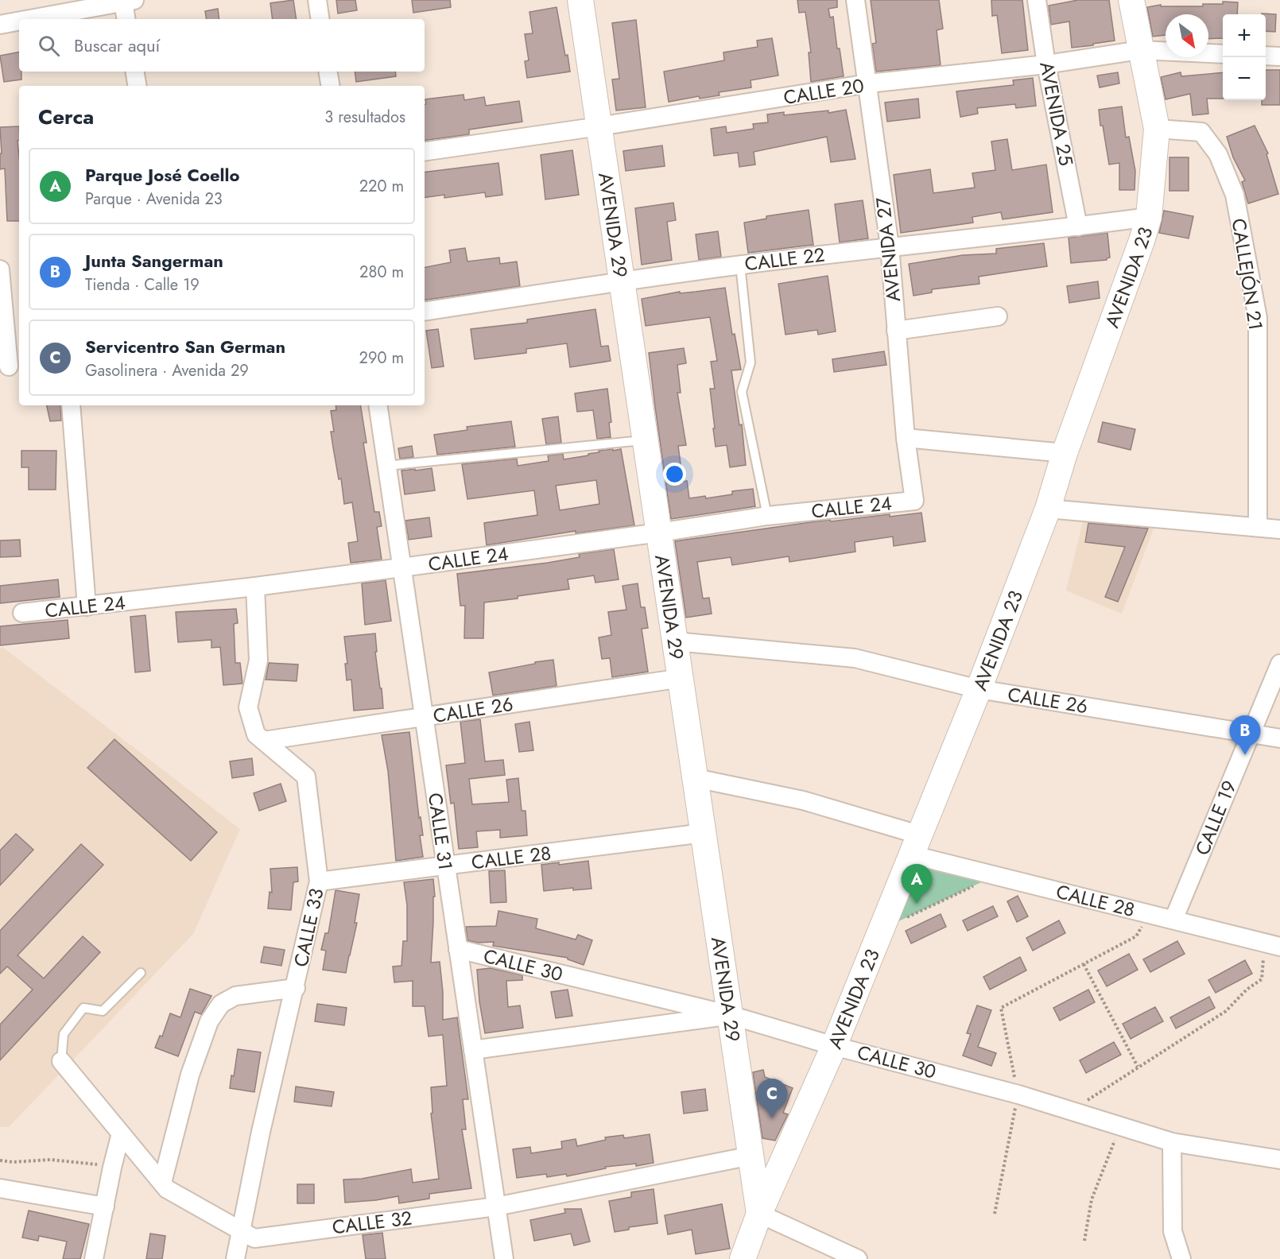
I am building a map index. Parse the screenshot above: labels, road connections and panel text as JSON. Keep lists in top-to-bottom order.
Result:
{
  "streets": {
    "main road": ["AVENIDA 29", "AVENIDA 23"],
    "street": [
      "CALLE 20",
      "AVENIDA 25",
      "AVENIDA 27",
      "CALLE 22",
      "CALLEJÓN 21",
      "CALLE 24",
      "CALLE 26",
      "CALLE 19",
      "CALLE 31",
      "CALLE 28",
      "CALLE 33",
      "CALLE 30",
      "CALLE 32"
    ]
  },
  "crossings": [
    ["CALLE 20", "AVENIDA 25"],
    ["CALLE 20", "AVENIDA 29"],
    ["CALLE 20", "AVENIDA 27"],
    ["CALLE 20", "AVENIDA 23"],
    ["AVENIDA 25", "CALLE 22"],
    ["AVENIDA 29", "CALLE 22"],
    ["AVENIDA 29", "AVENIDA 23"],
    ["AVENIDA 29", "CALLE 24"],
    ["AVENIDA 29", "CALLE 26"],
    ["AVENIDA 29", "CALLE 28"],
    ["AVENIDA 29", "CALLE 30"],
    ["AVENIDA 29", "CALLE 32"],
    ["AVENIDA 27", "CALLE 22"],
    ["AVENIDA 27", "CALLE 24"],
    ["CALLE 22", "AVENIDA 23"],
    ["CALLEJÓN 21", "AVENIDA 23"],
    ["AVENIDA 23", "CALLE 26"],
    ["AVENIDA 23", "CALLE 28"],
    ["AVENIDA 23", "CALLE 30"],
    ["CALLE 24", "CALLE 31"],
    ["CALLE 24", "CALLE 33"],
    ["CALLE 26", "CALLE 19"],
    ["CALLE 26", "CALLE 31"],
    ["CALLE 26", "CALLE 33"],
    ["CALLE 19", "CALLE 28"],
    ["CALLE 31", "CALLE 28"],
    ["CALLE 31", "CALLE 30"],
    ["CALLE 31", "CALLE 32"],
    ["CALLE 28", "CALLE 33"],
    ["CALLE 33", "CALLE 32"]
  ],
  "north": "bottom right",
  "page": {
    "map_buttons": ["+", "−"],
    "search": "Buscar aquí",
    "heading": ["Cerca", "3 resultados"],
    "list": [
      {
        "mark": "A",
        "name": "Parque José Coello",
        "note": "Parque · Avenida 23",
        "value": "220 m"
      },
      {
        "mark": "B",
        "name": "Junta Sangerman",
        "note": "Tienda · Calle 19",
        "value": "280 m"
      },
      {
        "mark": "C",
        "name": "Servicentro San German",
        "note": "Gasolinera · Avenida 29",
        "value": "290 m"
      }
    ],
    "pins": ["B", "A", "C"]
  }
}
